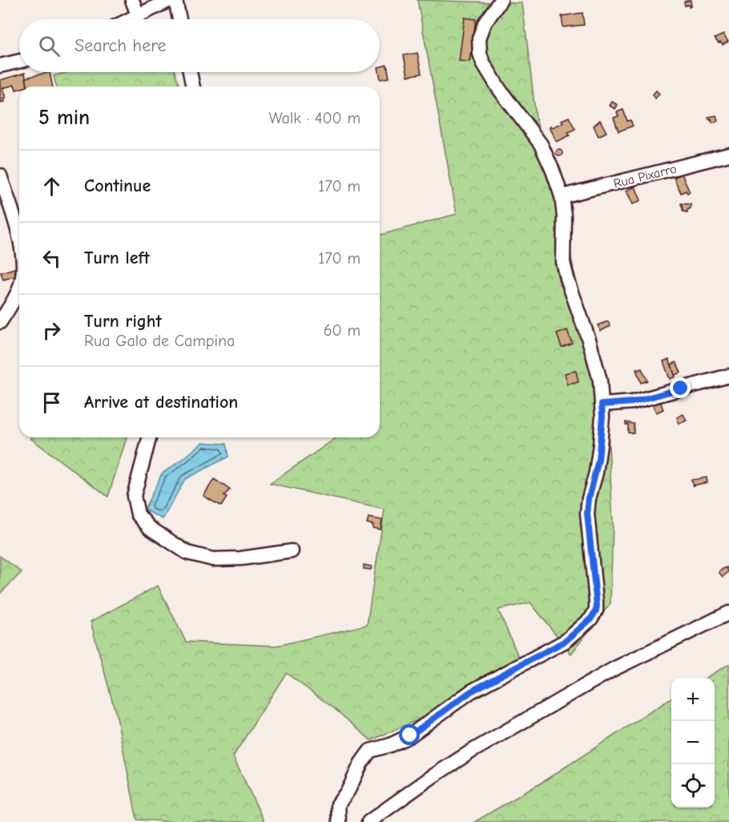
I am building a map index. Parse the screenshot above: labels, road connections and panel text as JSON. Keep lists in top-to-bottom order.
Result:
{
  "streets": {
    "street": ["Rua Pixarro"]
  },
  "page": {
    "search": "Search here",
    "heading": ["5 min", "Walk · 400 m"],
    "list": [
      ["Continue", "170 m"],
      ["Turn left", "170 m"],
      ["Turn right", "Rua Galo de Campina", "60 m"],
      "Arrive at destination"
    ],
    "map_buttons": ["+", "−"]
  }
}
